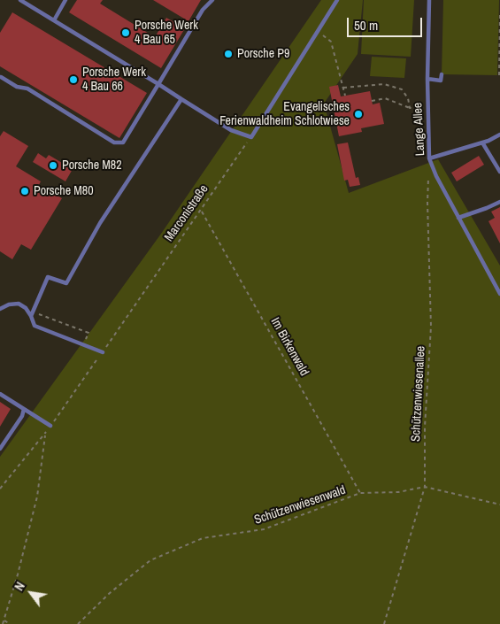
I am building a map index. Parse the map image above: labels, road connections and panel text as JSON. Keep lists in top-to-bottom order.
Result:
{
  "streets": {
    "lane": ["Lange Allee"],
    "path": [
      "Marconistraße",
      "Im Birkenwald",
      "Schützenwiesenallee",
      "Schützenwiesenwald"
    ]
  },
  "crossings": [
    ["Marconistraße", "Im Birkenwald"],
    ["Im Birkenwald", "Schützenwiesenwald"],
    ["Schützenwiesenallee", "Schützenwiesenwald"]
  ],
  "places": [
    "Porsche Werk 4 Bau 65",
    "Porsche P9",
    "Porsche Werk 4 Bau 66",
    "Evangelisches Ferienwaldheim Schlotwiese",
    "Porsche M82",
    "Porsche M80"
  ],
  "scale_bar": "50 m",
  "north": "top left"
}
